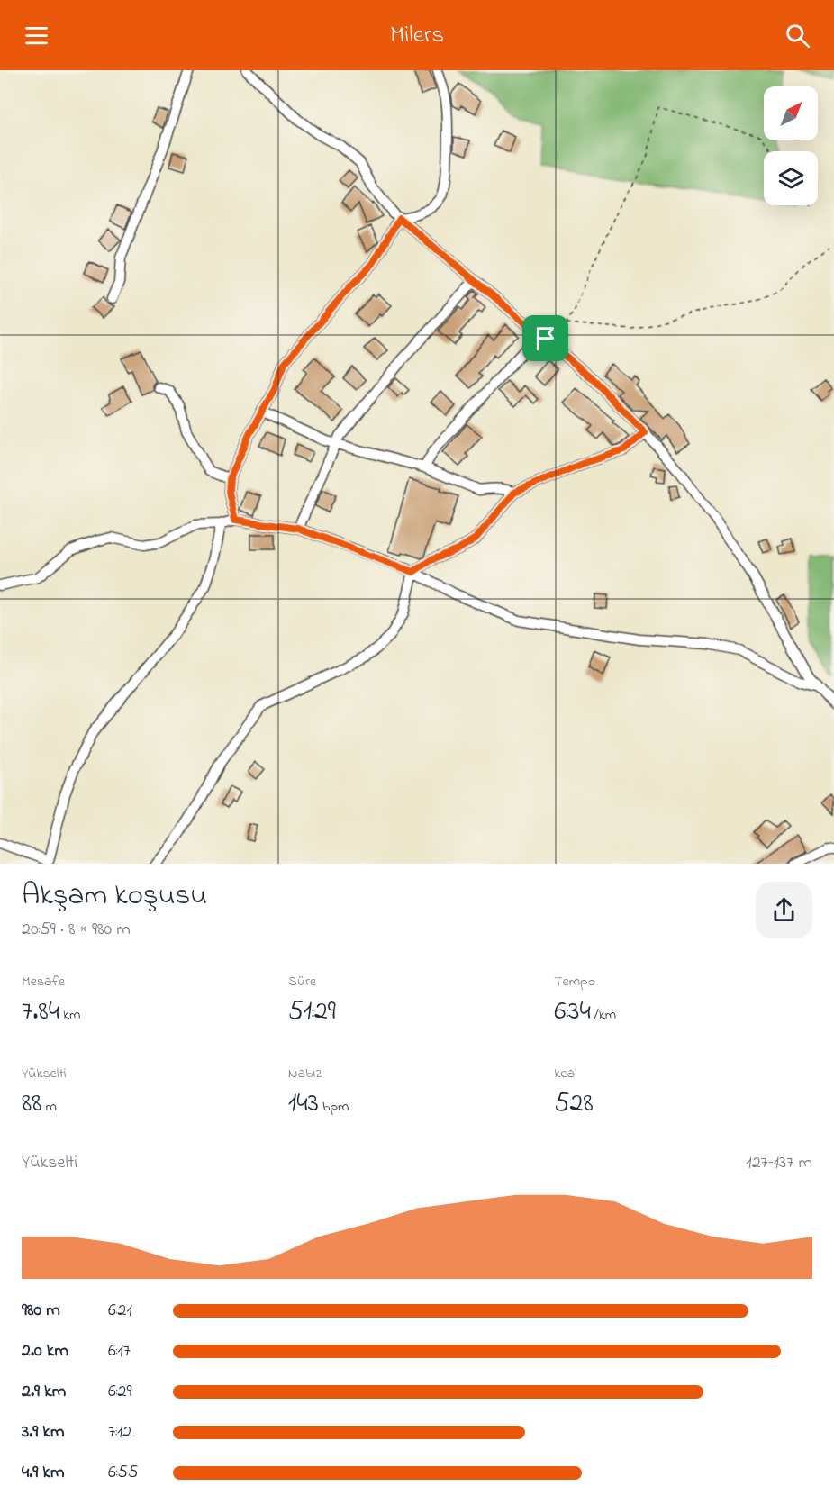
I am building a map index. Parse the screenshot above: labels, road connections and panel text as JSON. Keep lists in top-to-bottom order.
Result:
{
  "north": "top right",
  "page": {
    "header": "Milers",
    "heading": ["Akşam koşusu", "20:59 · 8 × 980 m"],
    "stats": [
      ["Mesafe", "7.84 km"],
      ["Süre", "51:29"],
      ["Tempo", "6:34 /km"],
      ["Yükselti", "88 m"],
      ["Nabız", "143 bpm"],
      ["kcal", "528"]
    ],
    "chart": ["Yükselti", "127–137 m"],
    "list": [
      {
        "name": "980 m",
        "note": "6:21"
      },
      {
        "name": "2.0 km",
        "note": "6:17"
      },
      {
        "name": "2.9 km",
        "note": "6:29"
      },
      {
        "name": "3.9 km",
        "note": "7:12"
      },
      {
        "name": "4.9 km",
        "note": "6:55"
      }
    ]
  }
}
